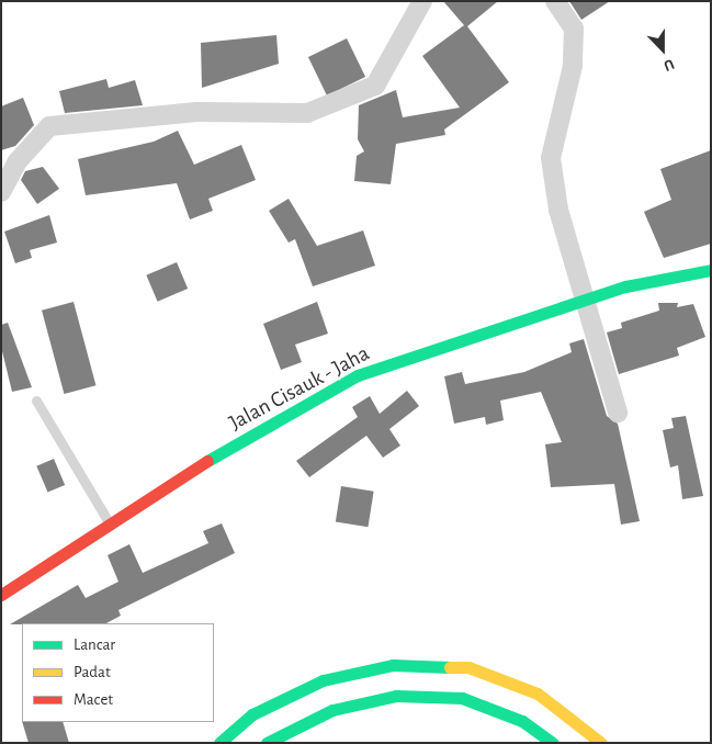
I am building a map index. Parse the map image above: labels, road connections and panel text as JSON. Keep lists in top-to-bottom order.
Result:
{
  "streets": {
    "main road": ["Jalan Cisauk - Jaha"]
  },
  "legend": ["Lancar", "Padat", "Macet"],
  "north": "bottom"
}
